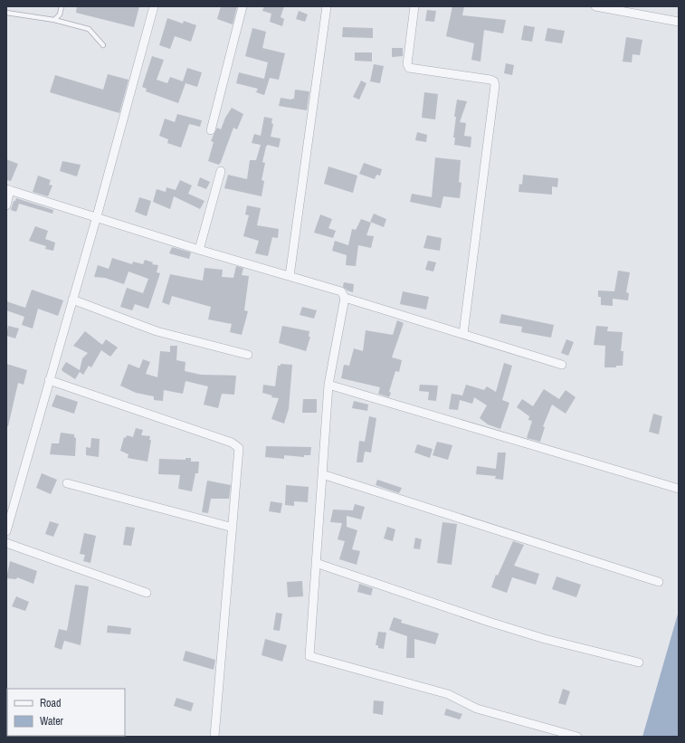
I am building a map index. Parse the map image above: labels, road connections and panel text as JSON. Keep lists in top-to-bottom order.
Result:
{
  "legend": ["Road", "Water"]
}
